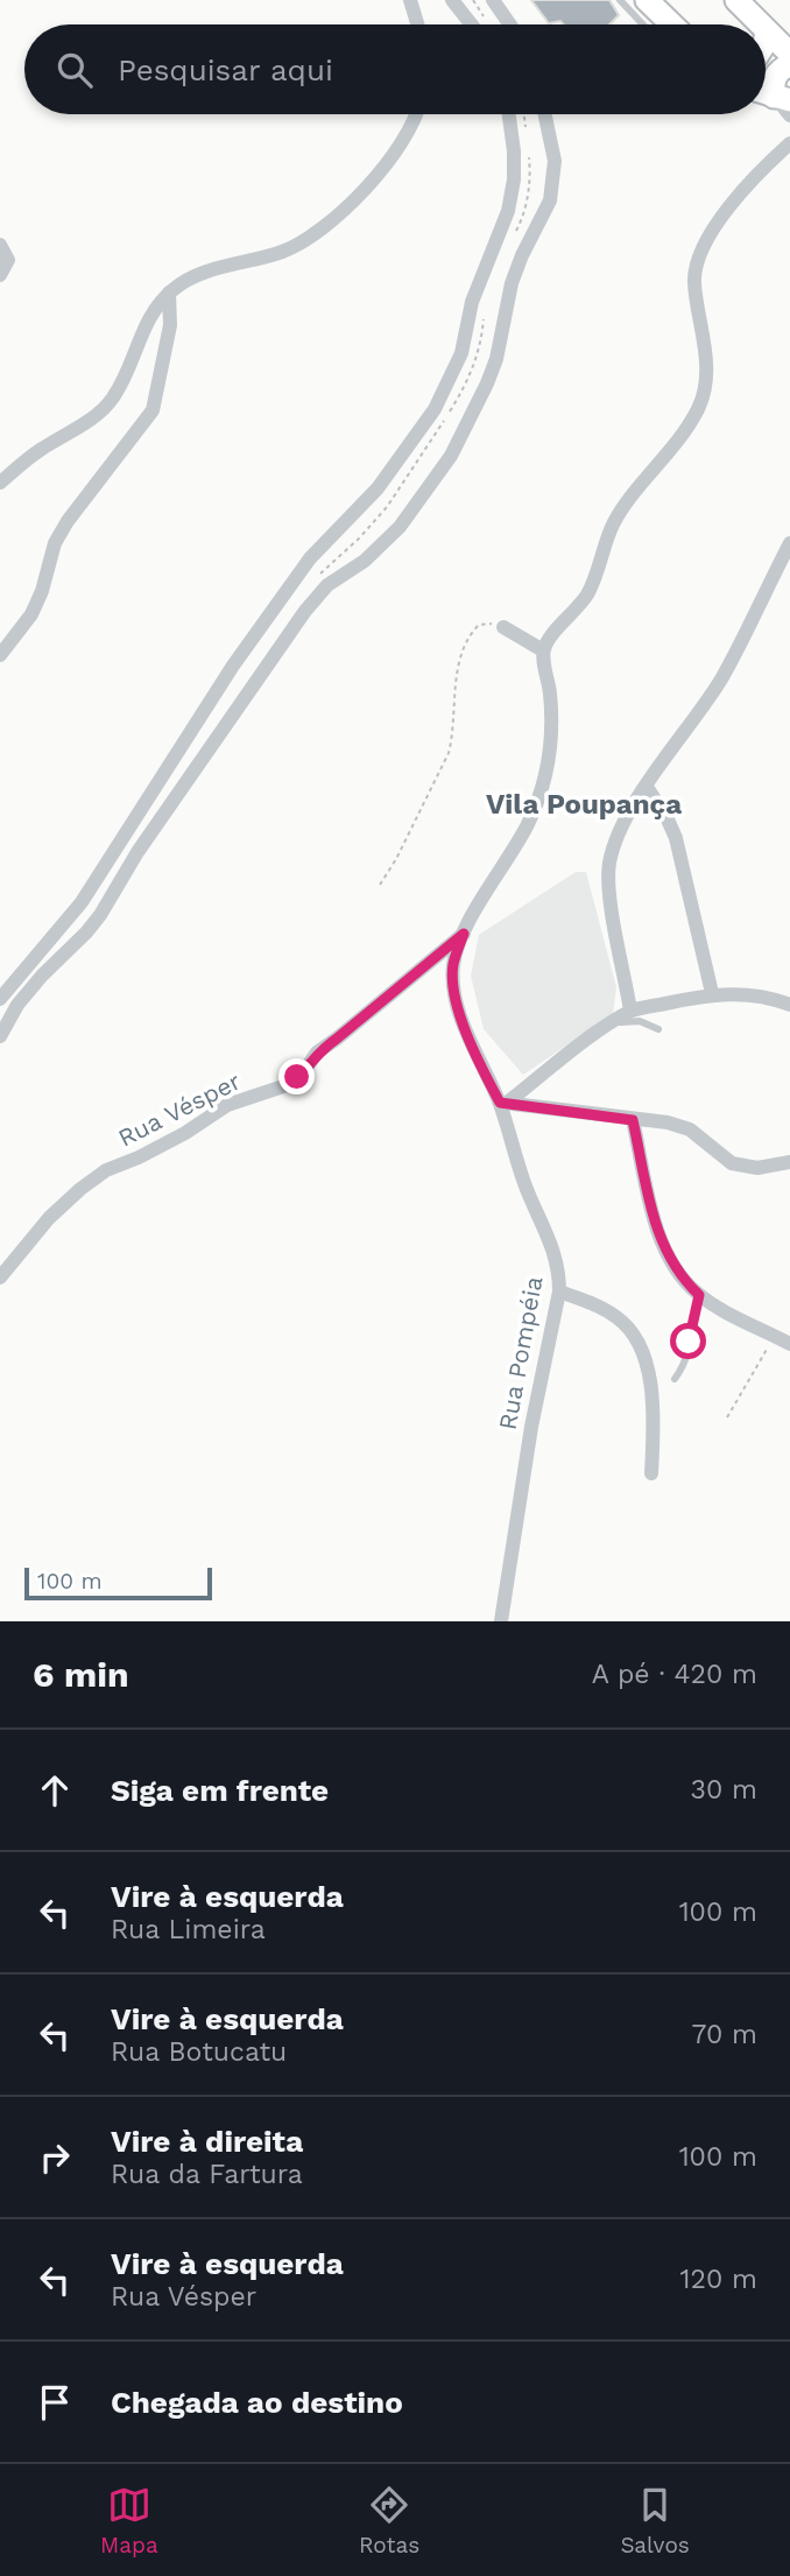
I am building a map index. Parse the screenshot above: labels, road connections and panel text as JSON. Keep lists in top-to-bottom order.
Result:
{
  "streets": {
    "street": ["Rua Vésper", "Rua Pompéia"]
  },
  "crossings": [
    ["Rua Vésper", "Rua Pompéia"]
  ],
  "districts": ["Vila Poupança"],
  "scale_bar": "100 m",
  "page": {
    "search": "Pesquisar aqui",
    "scale": "100 m",
    "heading": ["6 min", "A pé · 420 m"],
    "list": [
      ["Siga em frente", "30 m"],
      ["Vire à esquerda", "Rua Limeira", "100 m"],
      ["Vire à esquerda", "Rua Botucatu", "70 m"],
      ["Vire à direita", "Rua da Fartura", "100 m"],
      ["Vire à esquerda", "Rua Vésper", "120 m"],
      "Chegada ao destino"
    ],
    "nav": ["Mapa", "Rotas", "Salvos"]
  }
}
